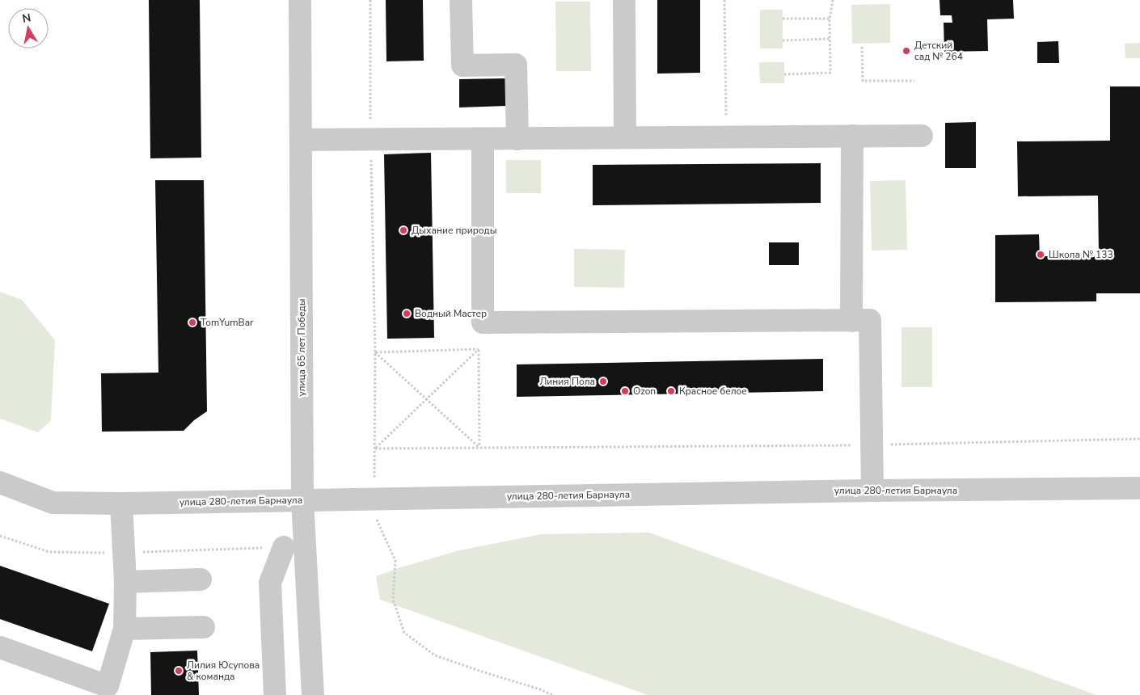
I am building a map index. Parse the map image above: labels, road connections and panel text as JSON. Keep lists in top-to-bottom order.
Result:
{
  "streets": {
    "street": ["улица 65 лет Победы", "улица 280-летия Барнаула"]
  },
  "crossings": [
    ["улица 65 лет Победы", "улица 280-летия Барнаула"]
  ],
  "places": [
    "Детский сад № 264",
    "Дыхание природы",
    "Школа № 133",
    "Водный Мастер",
    "TomYumBar",
    "Линия Пола",
    "Ozon",
    "Красное белое",
    "Лилия Юсупова & команда"
  ],
  "north": "top"
}
